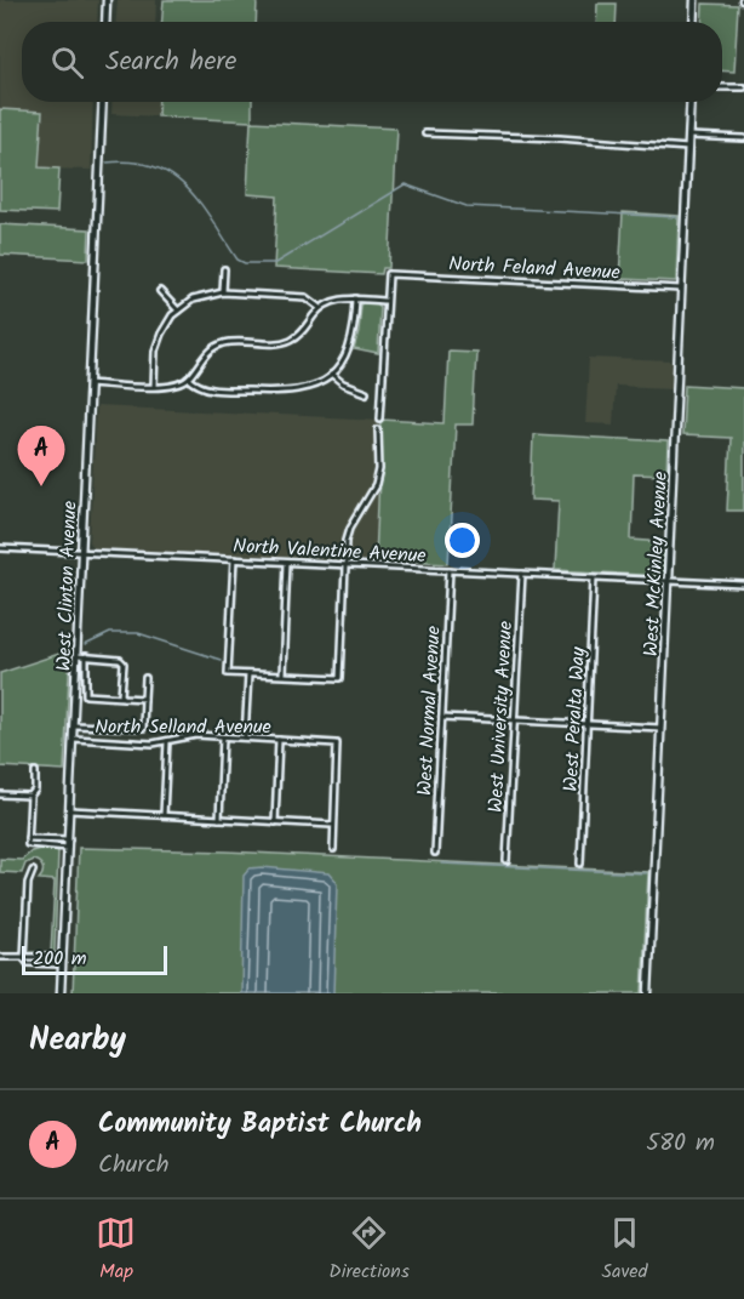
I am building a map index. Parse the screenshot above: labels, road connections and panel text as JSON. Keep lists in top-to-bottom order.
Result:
{
  "streets": {
    "main road": ["West McKinley Avenue", "West Clinton Avenue"],
    "street": [
      "North Feland Avenue",
      "North Valentine Avenue",
      "West Normal Avenue",
      "West University Avenue",
      "West Peralta Way",
      "North Selland Avenue"
    ]
  },
  "crossings": [
    ["North Feland Avenue", "West McKinley Avenue"],
    ["North Valentine Avenue", "West McKinley Avenue"],
    ["North Valentine Avenue", "West Clinton Avenue"],
    ["North Valentine Avenue", "West Normal Avenue"],
    ["North Valentine Avenue", "West University Avenue"],
    ["North Valentine Avenue", "West Peralta Way"],
    ["West Clinton Avenue", "North Selland Avenue"]
  ],
  "scale_bar": "200 m",
  "page": {
    "search": "Search here",
    "pins": "A",
    "scale": "200 m",
    "heading": "Nearby",
    "list": [
      {
        "mark": "A",
        "name": "Community Baptist Church",
        "note": "Church",
        "value": "580 m"
      }
    ],
    "nav": ["Map", "Directions", "Saved"]
  }
}
